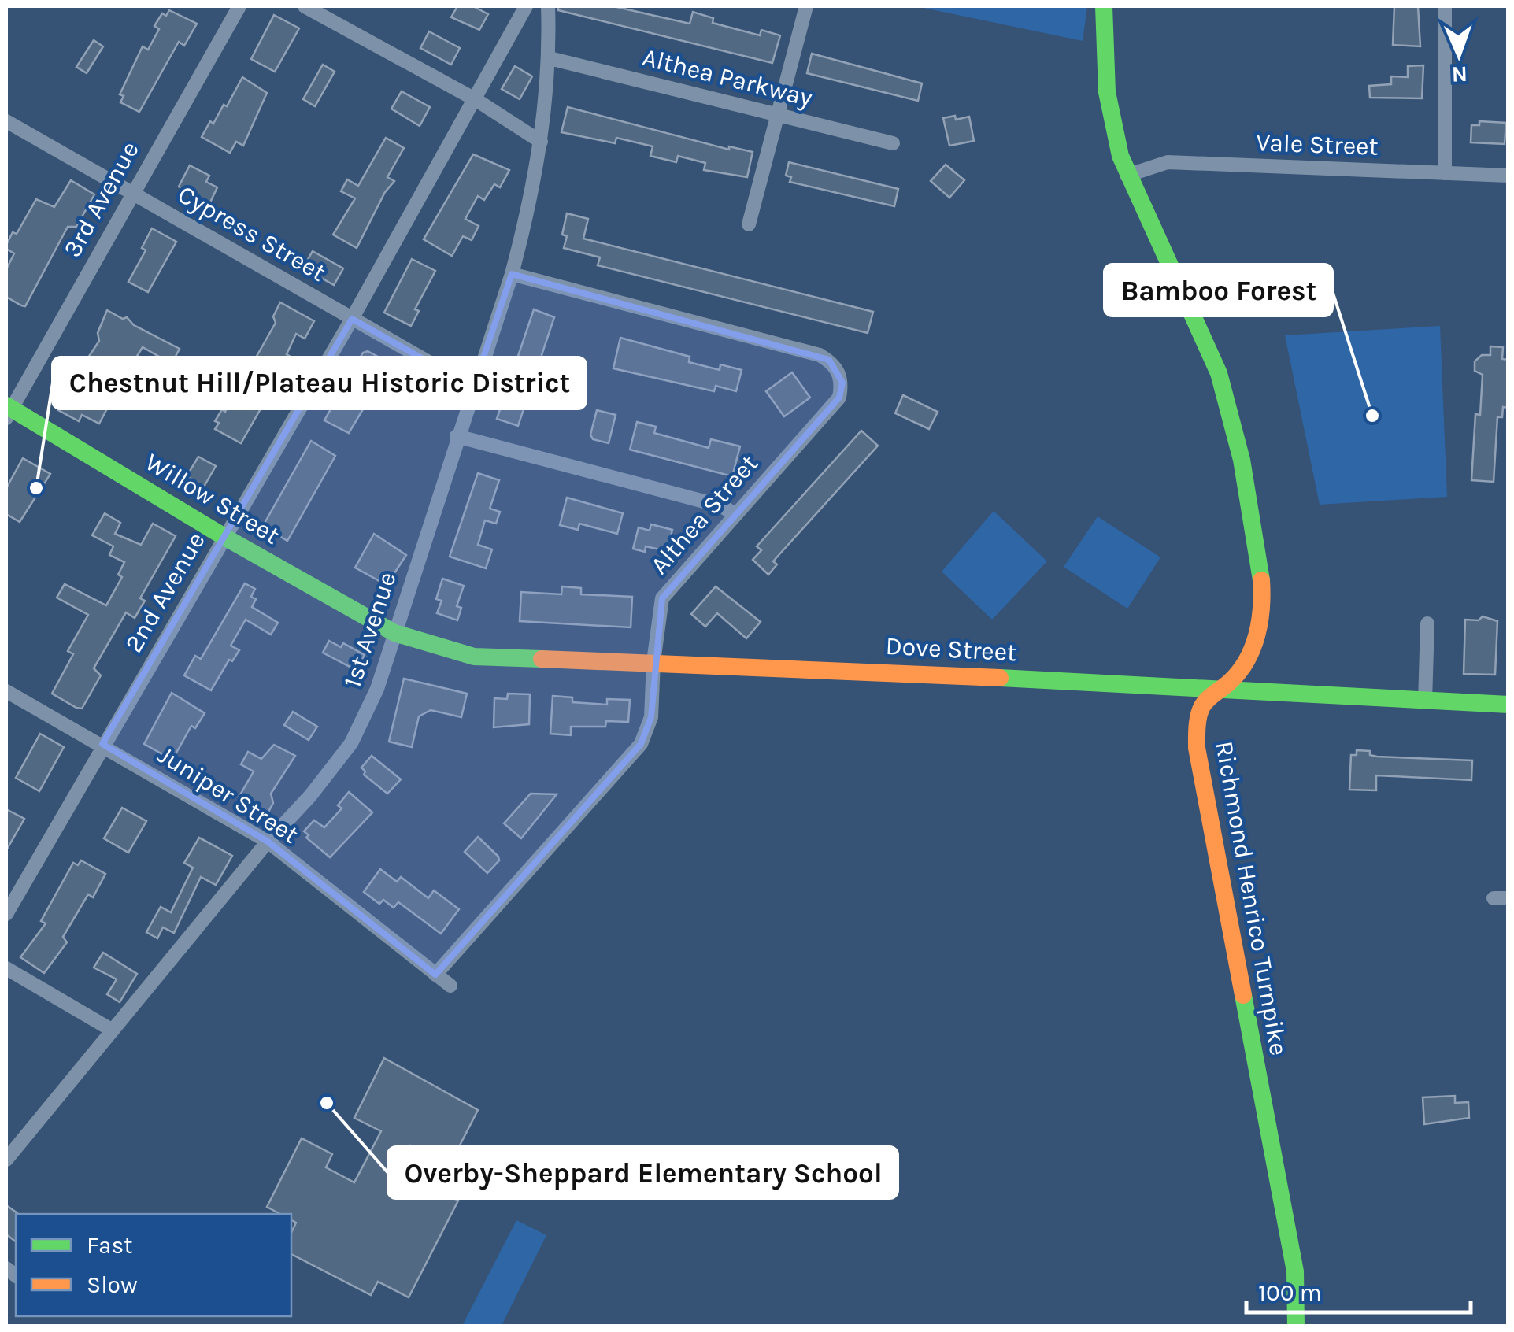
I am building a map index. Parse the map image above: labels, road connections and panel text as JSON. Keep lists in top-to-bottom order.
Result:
{
  "streets": {
    "street": [
      "Althea Parkway",
      "Vale Street",
      "3rd Avenue",
      "Cypress Street",
      "Willow Street",
      "Althea Street",
      "2nd Avenue",
      "1st Avenue",
      "Dove Street",
      "Juniper Street",
      "Richmond Henrico Turnpike"
    ]
  },
  "crossings": [
    ["Althea Parkway", "1st Avenue"],
    ["Vale Street", "Richmond Henrico Turnpike"],
    ["3rd Avenue", "Cypress Street"],
    ["3rd Avenue", "Willow Street"],
    ["Cypress Street", "2nd Avenue"],
    ["Cypress Street", "1st Avenue"],
    ["Willow Street", "2nd Avenue"],
    ["Willow Street", "1st Avenue"],
    ["Willow Street", "Dove Street"],
    ["Althea Street", "1st Avenue"],
    ["Althea Street", "Dove Street"],
    ["Althea Street", "Juniper Street"],
    ["2nd Avenue", "Juniper Street"],
    ["1st Avenue", "Dove Street"],
    ["1st Avenue", "Juniper Street"],
    ["Dove Street", "Richmond Henrico Turnpike"]
  ],
  "places": ["Bamboo Forest", "Chestnut Hill/Plateau Historic District", "Overby-Sheppard Elementary School"],
  "legend": ["Fast", "Slow"],
  "scale_bar": "100 m",
  "north": "bottom"
}
